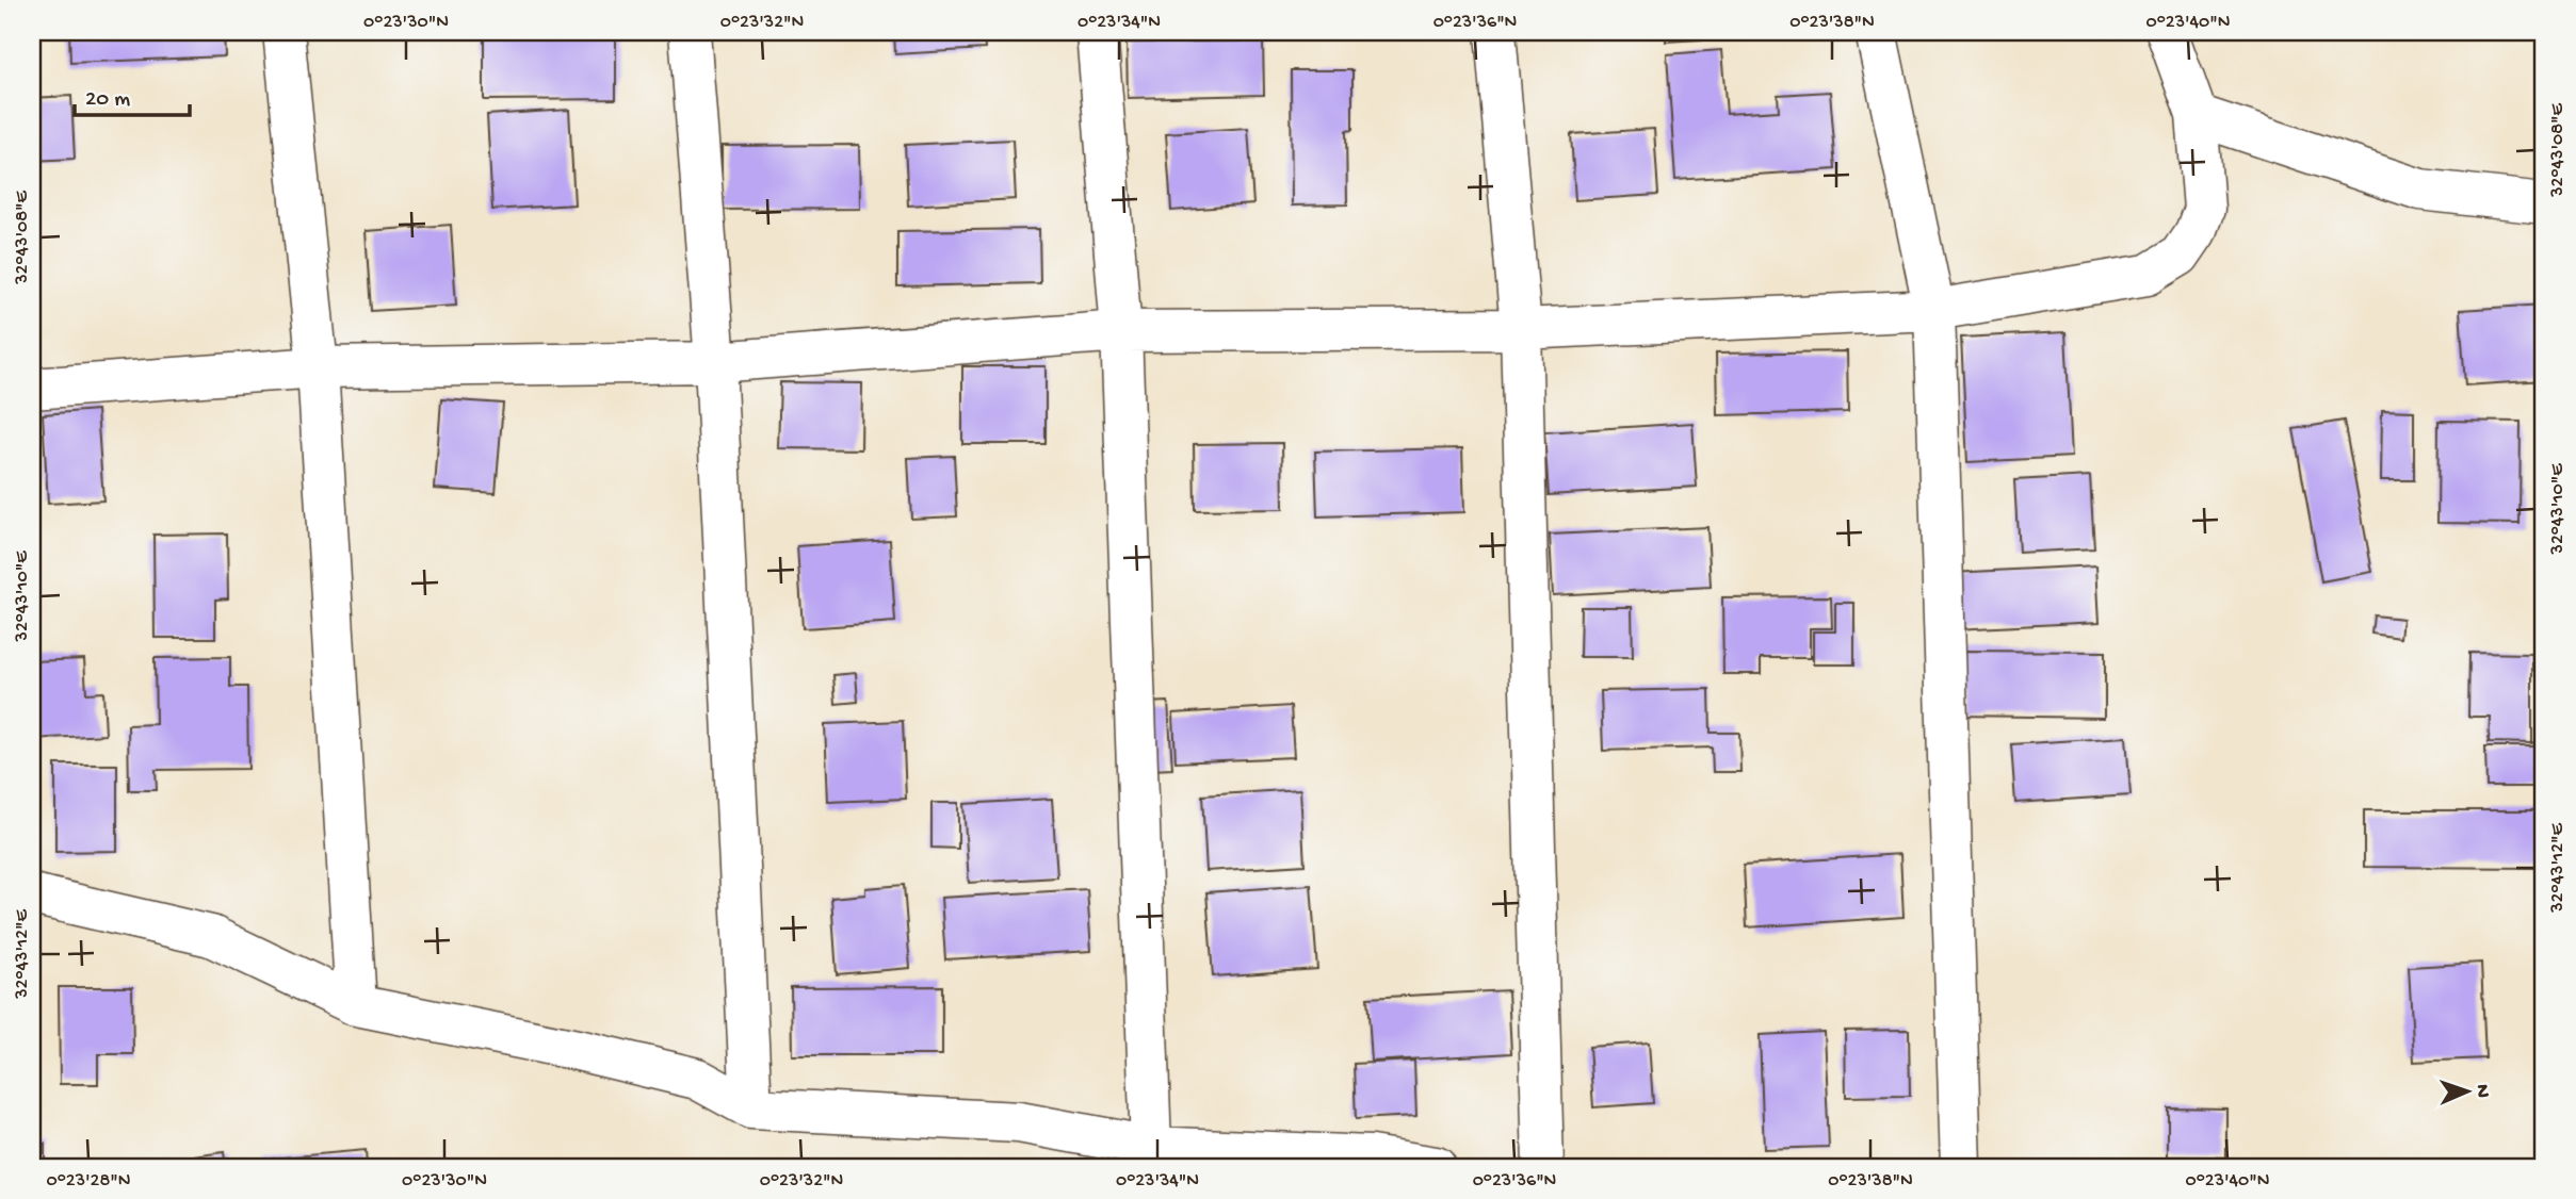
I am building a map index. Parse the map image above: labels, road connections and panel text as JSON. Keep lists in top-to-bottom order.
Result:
{
  "scale_bar": "20 m",
  "north": "right",
  "coordinates": [
    "0°23'30\"N",
    "0°23'32\"N",
    "0°23'34\"N",
    "0°23'36\"N",
    "0°23'38\"N",
    "0°23'40\"N",
    "32°43'08\"E",
    "32°43'10\"E",
    "32°43'12\"E",
    "0°23'28\"N"
  ]
}
